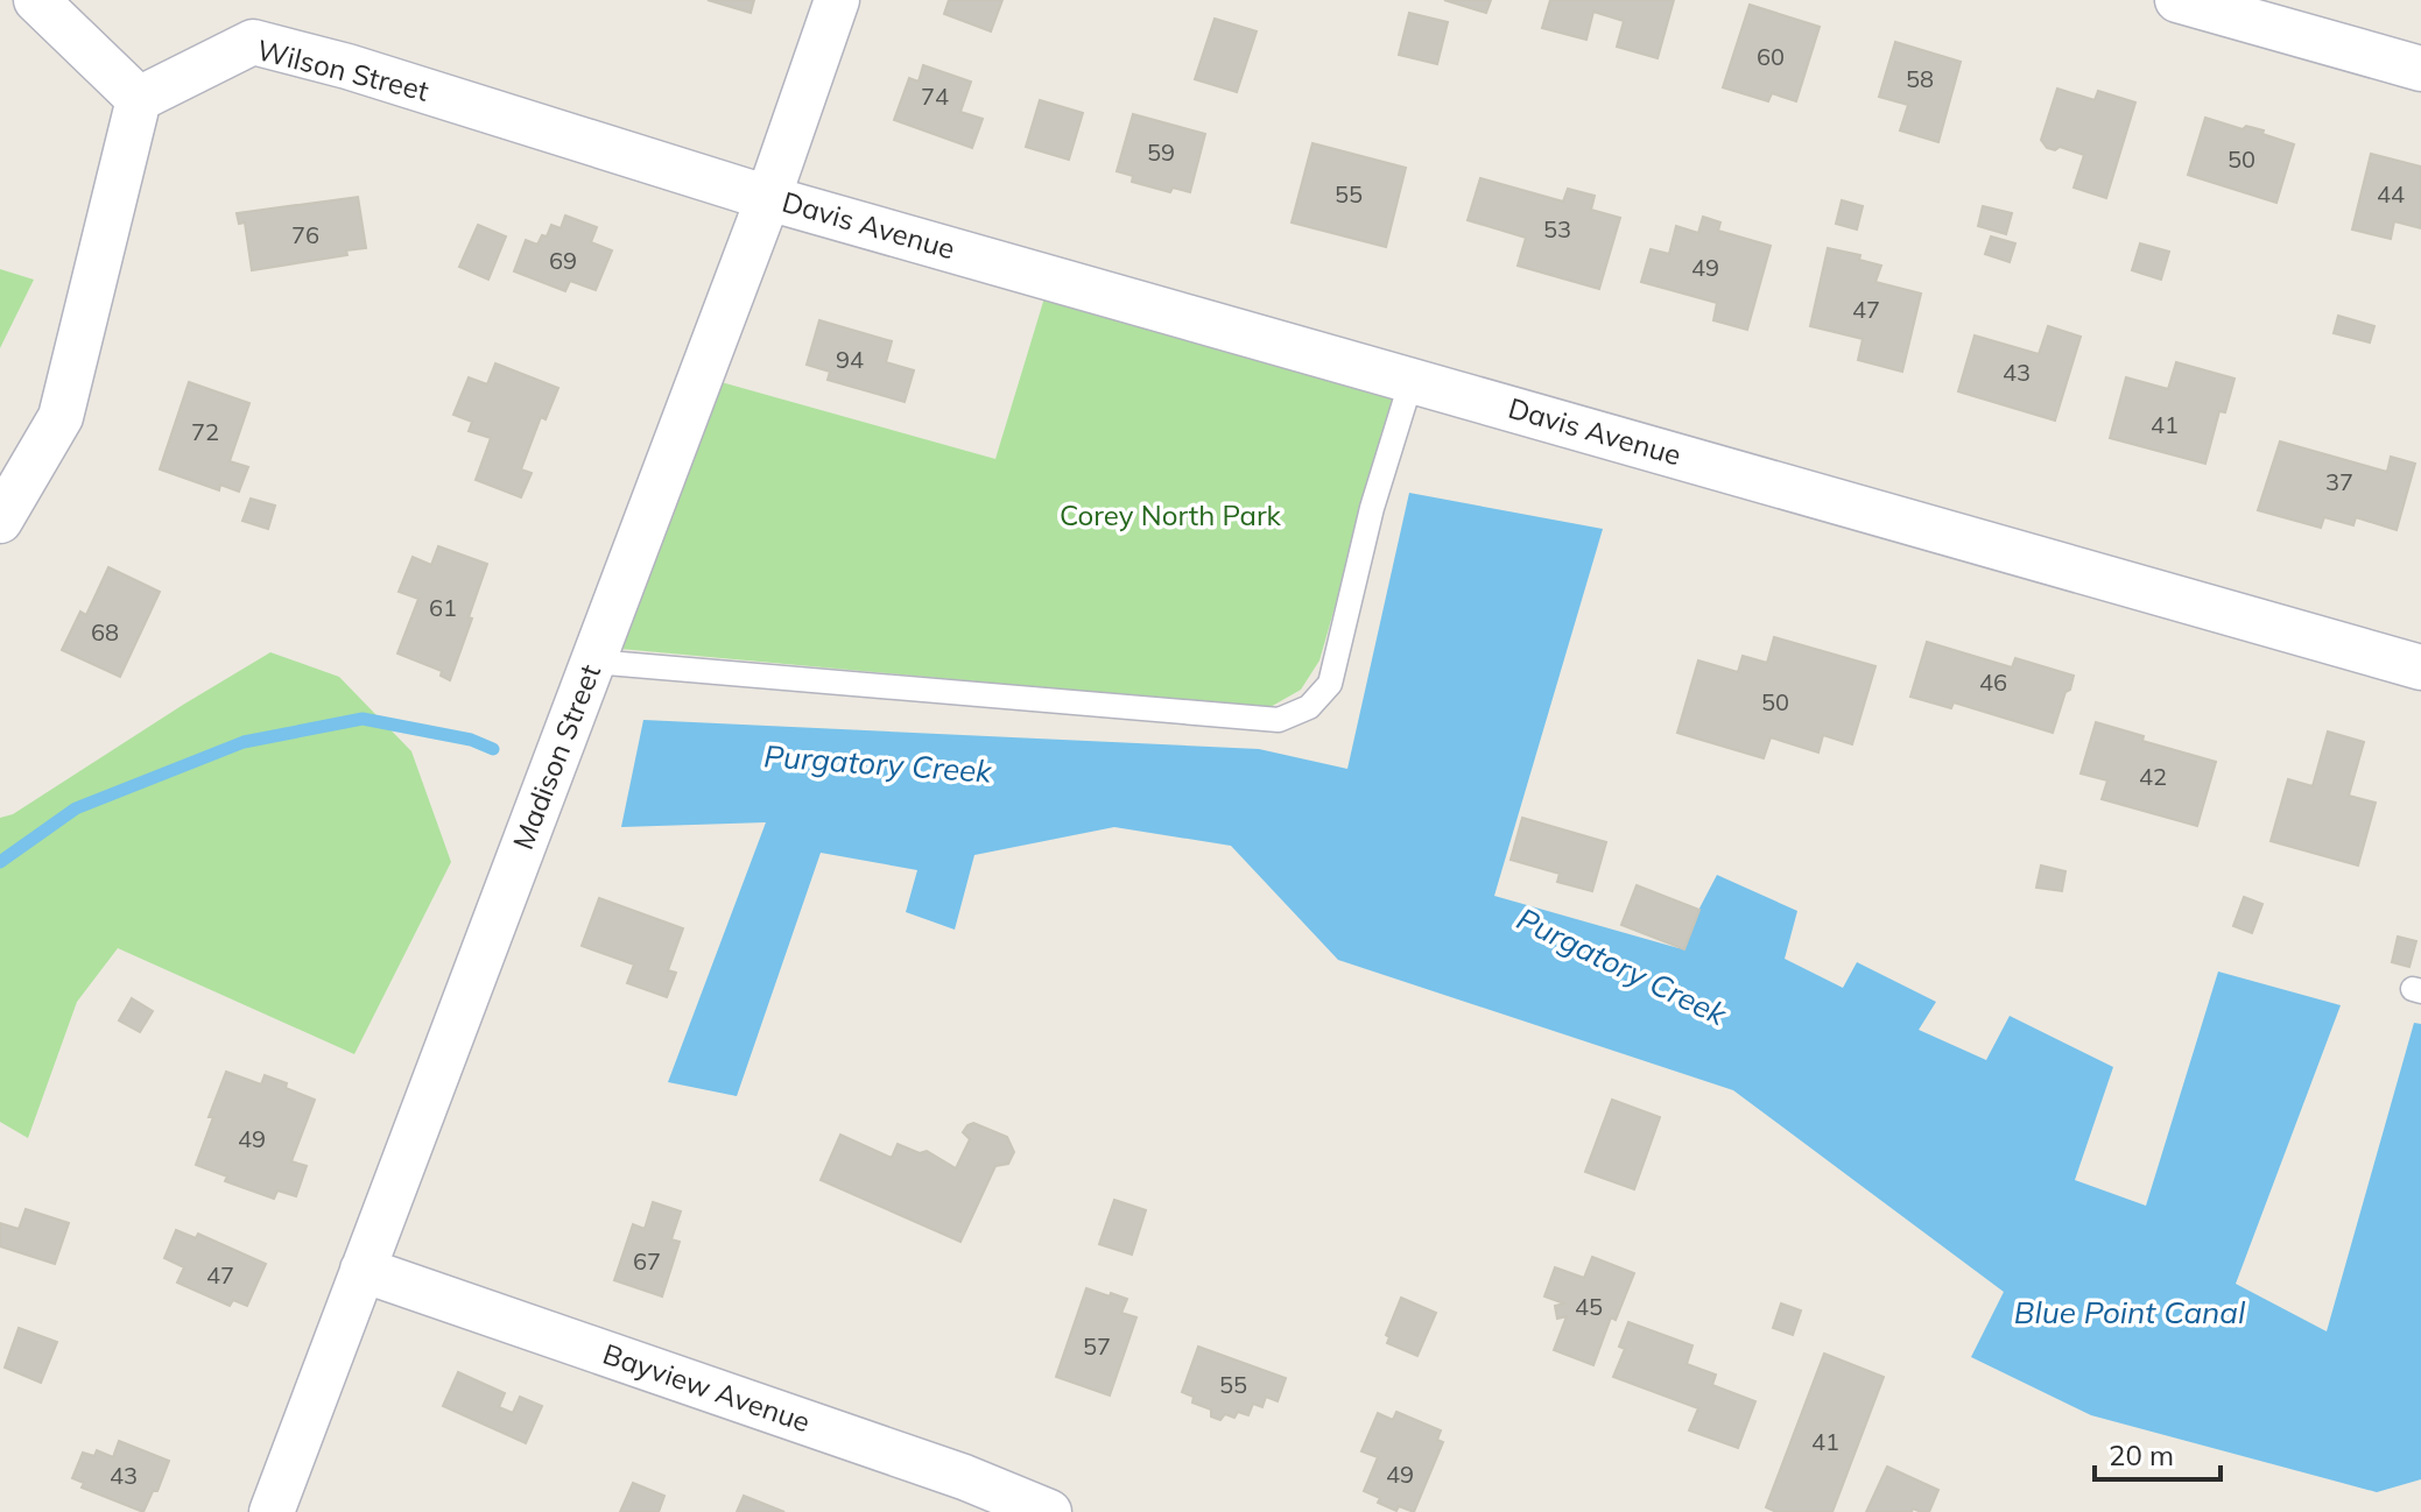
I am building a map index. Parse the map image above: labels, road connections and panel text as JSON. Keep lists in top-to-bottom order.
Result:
{
  "streets": {
    "street": [
      "Wilson Street",
      "Davis Avenue",
      "Madison Street",
      "Bayview Avenue"
    ]
  },
  "crossings": [
    ["Wilson Street", "Davis Avenue"],
    ["Wilson Street", "Madison Street"],
    ["Davis Avenue", "Madison Street"],
    ["Madison Street", "Bayview Avenue"]
  ],
  "water": ["Purgatory Creek", "Blue Point Canal"],
  "parks": ["Corey North Park"],
  "house_numbers": [
    "60",
    "58",
    "74",
    "59",
    "50",
    "55",
    "44",
    "53",
    "76",
    "69",
    "49",
    "47",
    "94",
    "43",
    "41",
    "72",
    "37",
    "61",
    "68",
    "46",
    "50",
    "42",
    "49",
    "67",
    "47",
    "45",
    "57",
    "55",
    "41",
    "49",
    "43"
  ],
  "scale_bar": "20 m"
}
